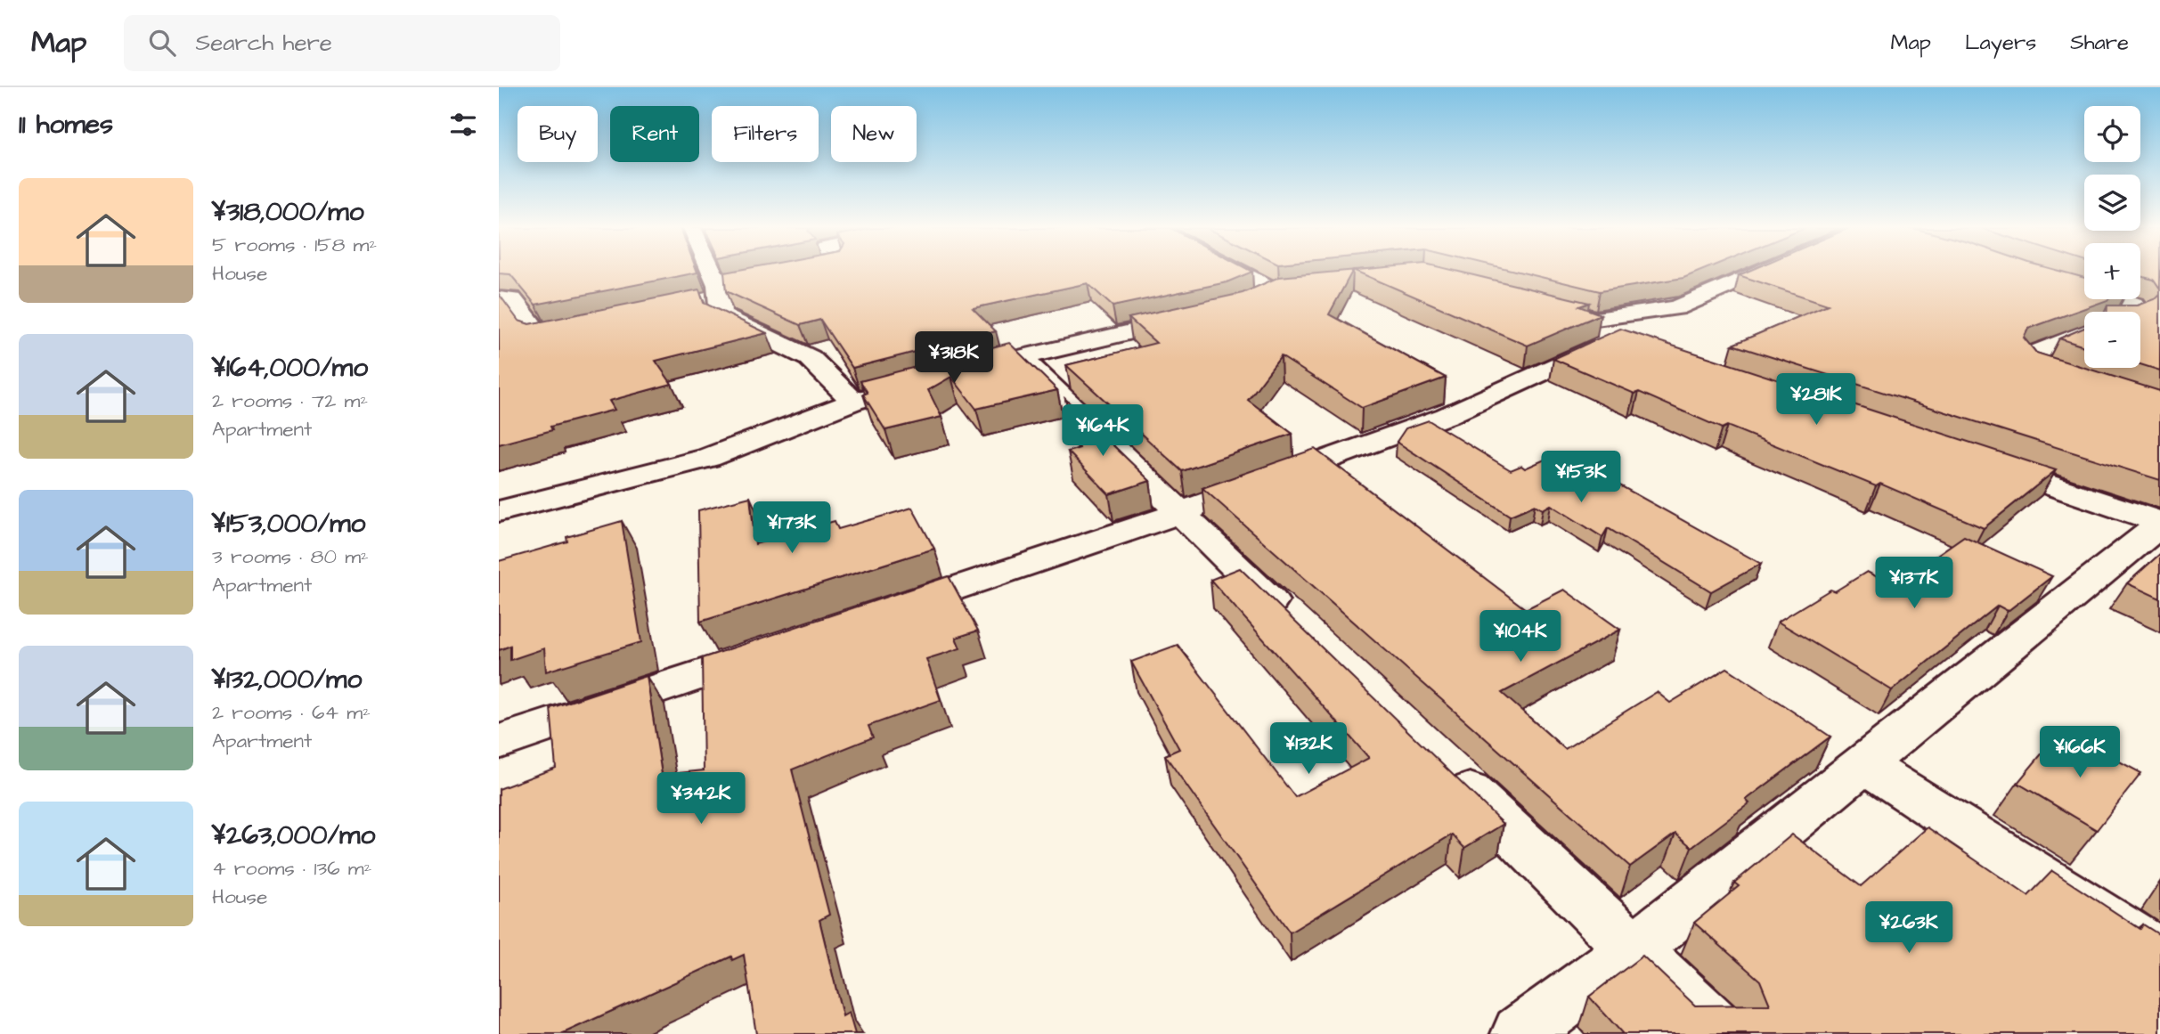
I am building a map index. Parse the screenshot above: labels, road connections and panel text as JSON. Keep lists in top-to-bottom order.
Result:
{
  "page": {
    "header": "Map",
    "search": "Search here",
    "nav": ["Map", "Layers", "Share"],
    "heading": "11 homes",
    "map_buttons": ["+", "−"],
    "chip": [
      "Buy",
      "Rent",
      "Filters",
      "New"
    ],
    "list": [
      {
        "name": "¥318,000/mo",
        "note": "5 rooms · 158 m² · House"
      },
      {
        "name": "¥164,000/mo",
        "note": "2 rooms · 72 m² · Apartment"
      },
      {
        "name": "¥153,000/mo",
        "note": "3 rooms · 80 m² · Apartment"
      },
      {
        "name": "¥132,000/mo",
        "note": "2 rooms · 64 m² · Apartment"
      },
      {
        "name": "¥263,000/mo",
        "note": "4 rooms · 136 m² · House"
      }
    ],
    "price": [
      "¥318K",
      "¥281K",
      "¥164K",
      "¥153K",
      "¥173K",
      "¥137K",
      "¥104K",
      "¥132K",
      "¥166K",
      "¥342K",
      "¥263K"
    ]
  }
}
